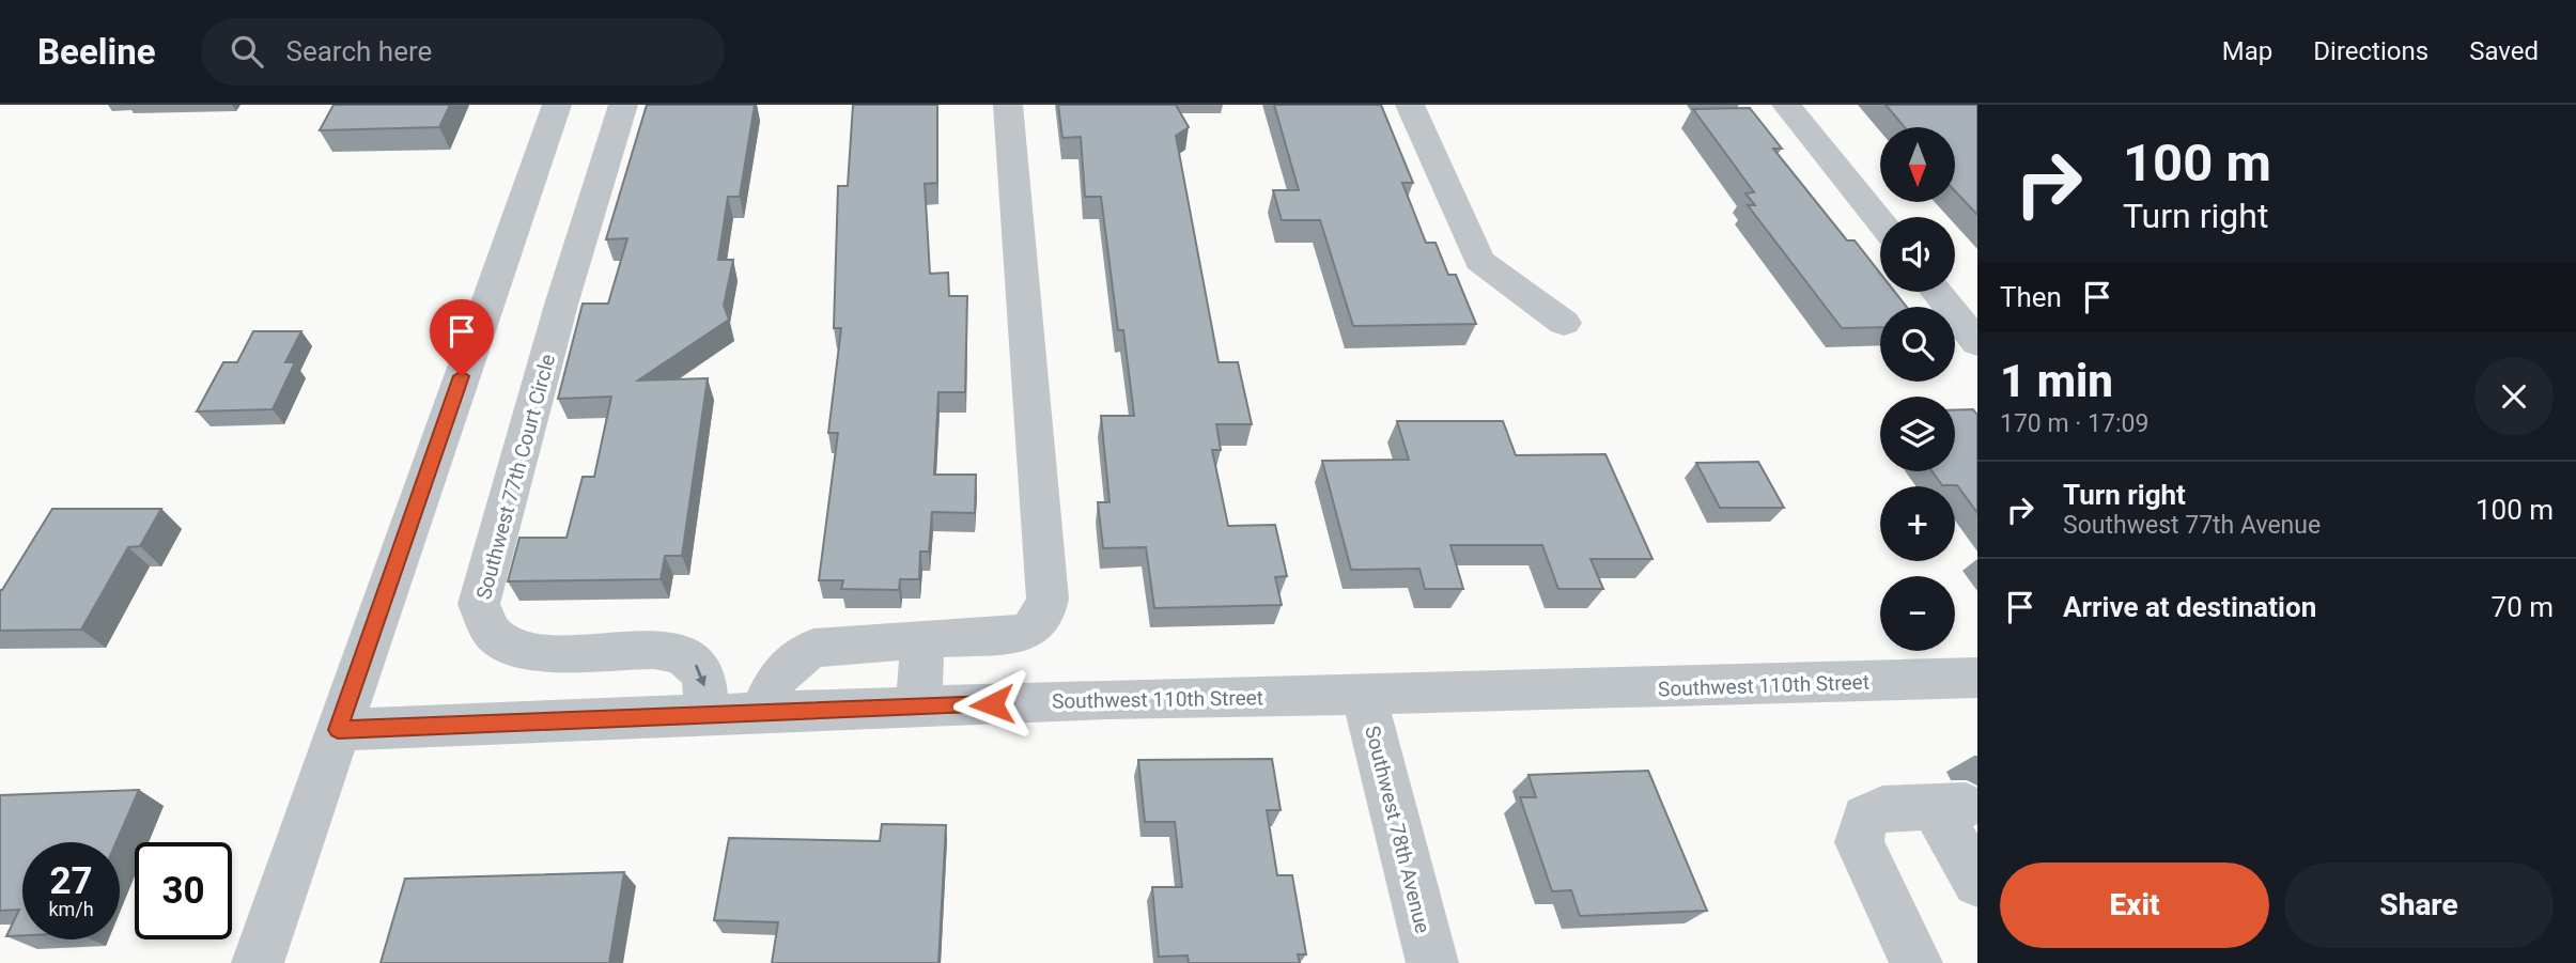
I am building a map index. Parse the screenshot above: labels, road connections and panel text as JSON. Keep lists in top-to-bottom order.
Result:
{
  "streets": {
    "street": ["Southwest 77th Court Circle", "Southwest 110th Street", "Southwest 78th Avenue"]
  },
  "crossings": [
    ["Southwest 77th Court Circle", "Southwest 110th Street"],
    ["Southwest 110th Street", "Southwest 78th Avenue"]
  ],
  "north": "bottom",
  "page": {
    "header": "Beeline",
    "search": "Search here",
    "nav": ["Map", "Directions", "Saved"],
    "turn": ["100 m", "Turn right"],
    "map_buttons": ["+", "−"],
    "then": "Then",
    "heading": ["1 min", "170 m · 17:09"],
    "list": [
      {
        "name": "Turn right",
        "note": "Southwest 77th Avenue",
        "value": "100 m"
      },
      {
        "name": "Arrive at destination",
        "value": "70 m"
      }
    ],
    "speed": "27 km/h",
    "limit": "30",
    "buttons": ["Exit", "Share"]
  }
}
